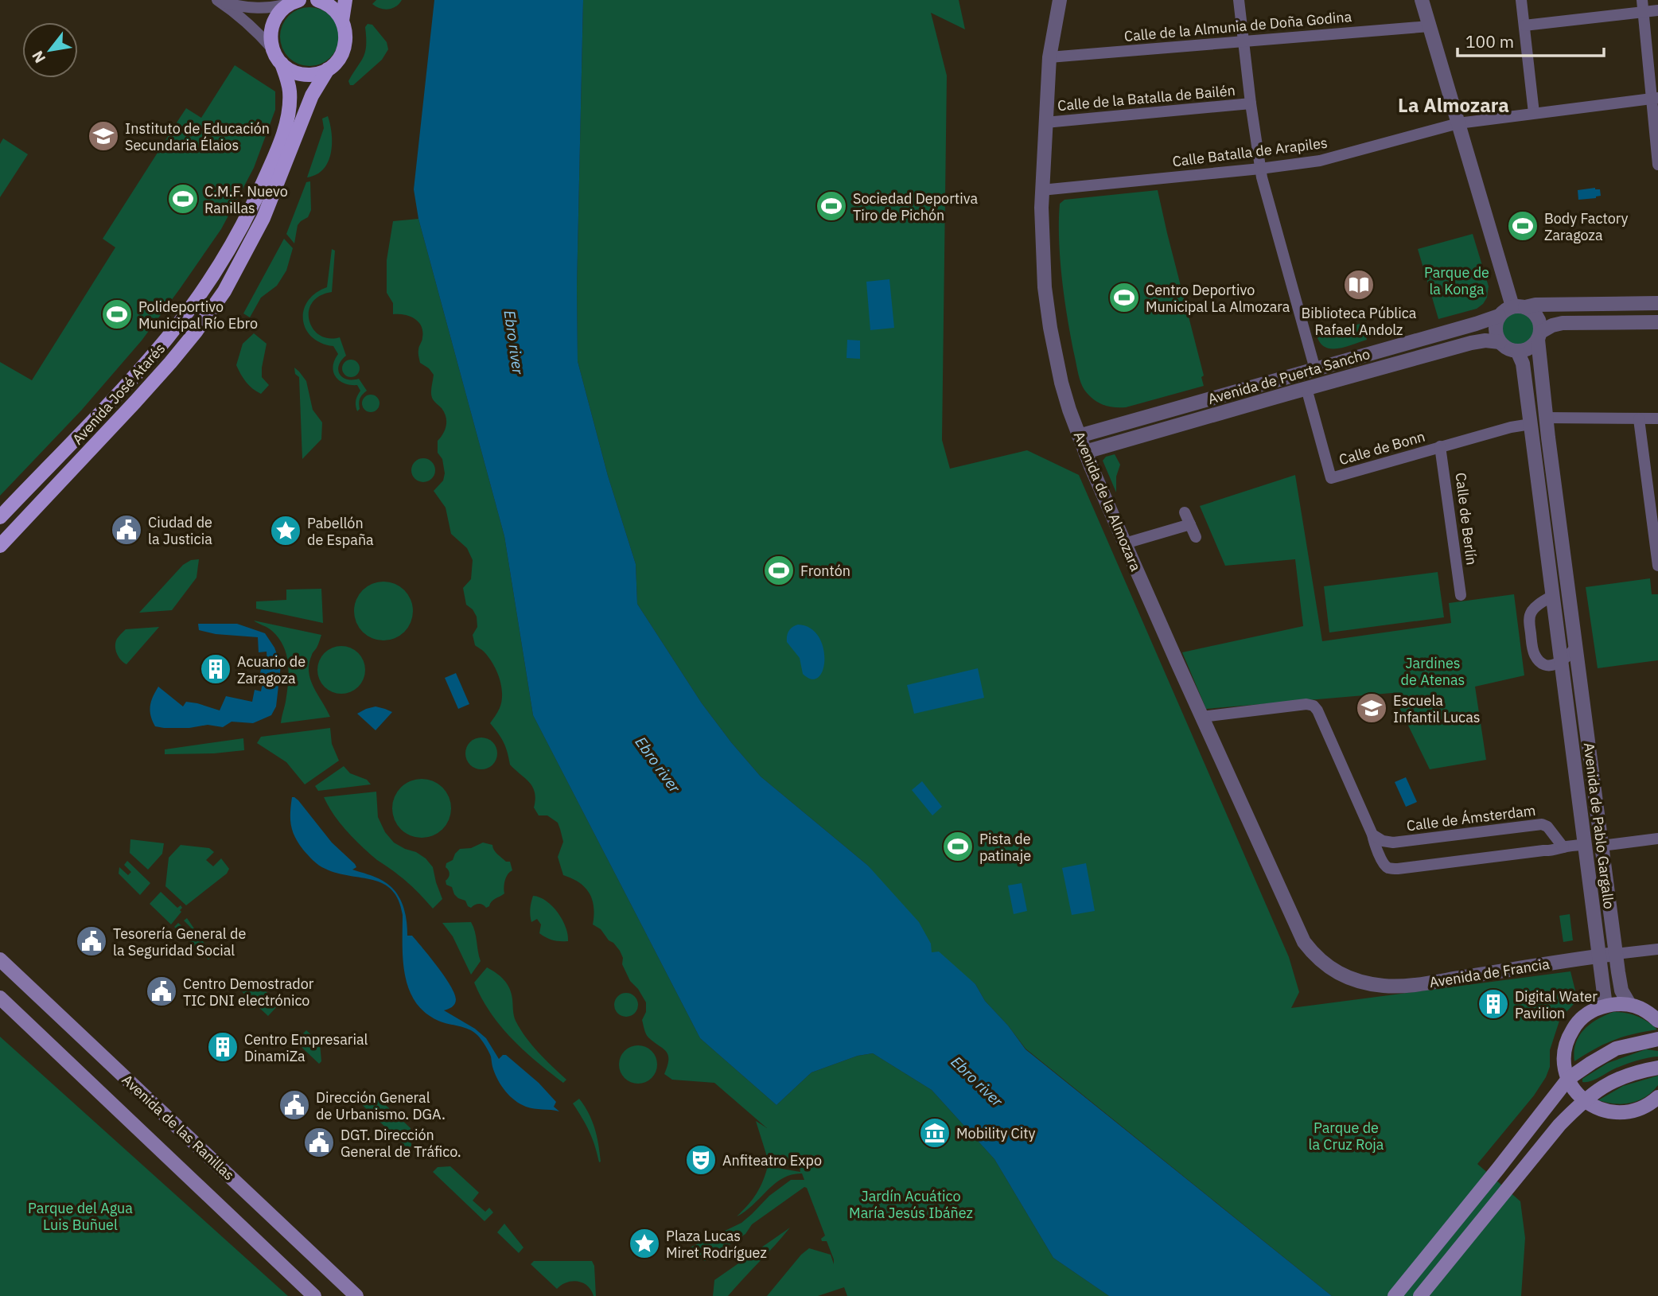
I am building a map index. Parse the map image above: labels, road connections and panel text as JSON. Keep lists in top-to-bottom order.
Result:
{
  "streets": {
    "main road": ["Avenida José Atarés", "Avenida de las Ranillas"],
    "street": [
      "Calle de la Almunia de Doña Godina",
      "Calle de la Batalla de Bailén",
      "Calle Batalla de Arapiles",
      "Avenida de Puerta Sancho",
      "Calle de Bonn",
      "Avenida de la Almozara",
      "Calle de Berlín",
      "Calle de Ámsterdam",
      "Avenida de Pablo Gargallo",
      "Avenida de Francia"
    ]
  },
  "crossings": [
    ["Calle de la Almunia de Doña Godina", "Avenida de la Almozara"],
    ["Calle de la Batalla de Bailén", "Avenida de la Almozara"],
    ["Calle Batalla de Arapiles", "Avenida de la Almozara"],
    ["Avenida de Puerta Sancho", "Calle de Bonn"],
    ["Avenida de Puerta Sancho", "Avenida de la Almozara"],
    ["Avenida de Puerta Sancho", "Avenida de Pablo Gargallo"],
    ["Calle de Bonn", "Calle de Berlín"],
    ["Calle de Bonn", "Avenida de Pablo Gargallo"],
    ["Avenida de la Almozara", "Avenida de Francia"],
    ["Avenida de Pablo Gargallo", "Avenida de Francia"]
  ],
  "districts": ["La Almozara"],
  "water": ["Ebro river"],
  "parks": [
    "Parque de la Konga",
    "Jardines de Atenas",
    "Parque de la Cruz Roja",
    "Jardín Acuático María Jesús Ibáñez",
    "Parque del Agua Luis Buñuel"
  ],
  "places": {
    "school or university": ["Instituto de Educación Secundaria Élaios", "Escuela Infantil Lucas"],
    "sports": [
      "C.M.F. Nuevo Ranillas",
      "Sociedad Deportiva Tiro de Pichón",
      "Body Factory Zaragoza",
      "Centro Deportivo Municipal La Almozara",
      "Polideportivo Municipal Río Ebro",
      "Frontón",
      "Pista de patinaje"
    ],
    "library": ["Biblioteca Pública Rafael Andolz"],
    "public building": [
      "Ciudad de la Justicia",
      "Tesorería General de la Seguridad Social",
      "Centro Demostrador TIC DNI electrónico",
      "Dirección General de Urbanismo. DGA.",
      "DGT. Dirección General de Tráfico."
    ],
    "place": ["Pabellón de España", "Plaza Lucas Miret Rodríguez"],
    "building": ["Acuario de Zaragoza", "Digital Water Pavilion", "Centro Empresarial DinamiZa"],
    "museum": ["Mobility City"],
    "theatre": ["Anfiteatro Expo"]
  },
  "scale_bar": "100 m",
  "north": "bottom left"
}
